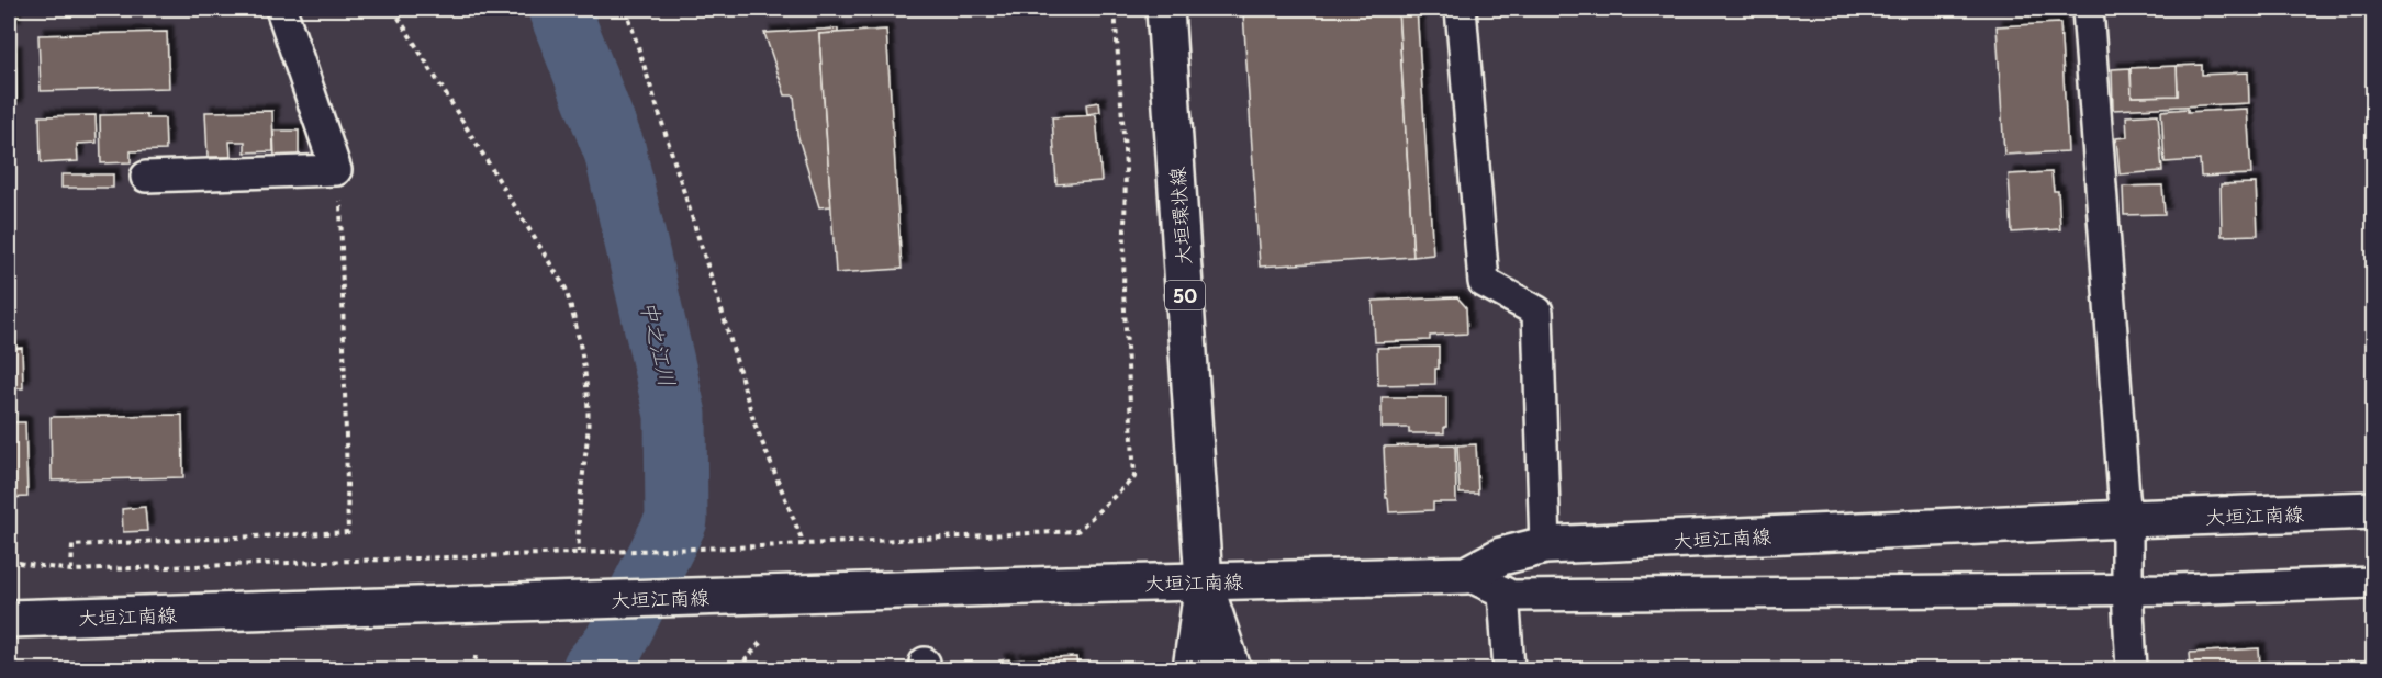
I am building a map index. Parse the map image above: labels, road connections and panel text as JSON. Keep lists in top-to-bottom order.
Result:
{
  "streets": {
    "main road": ["大垣環状線", "50", "大垣江南線"]
  },
  "crossings": [
    ["大垣環状線", "大垣江南線"]
  ],
  "water": ["中之江川"]
}
